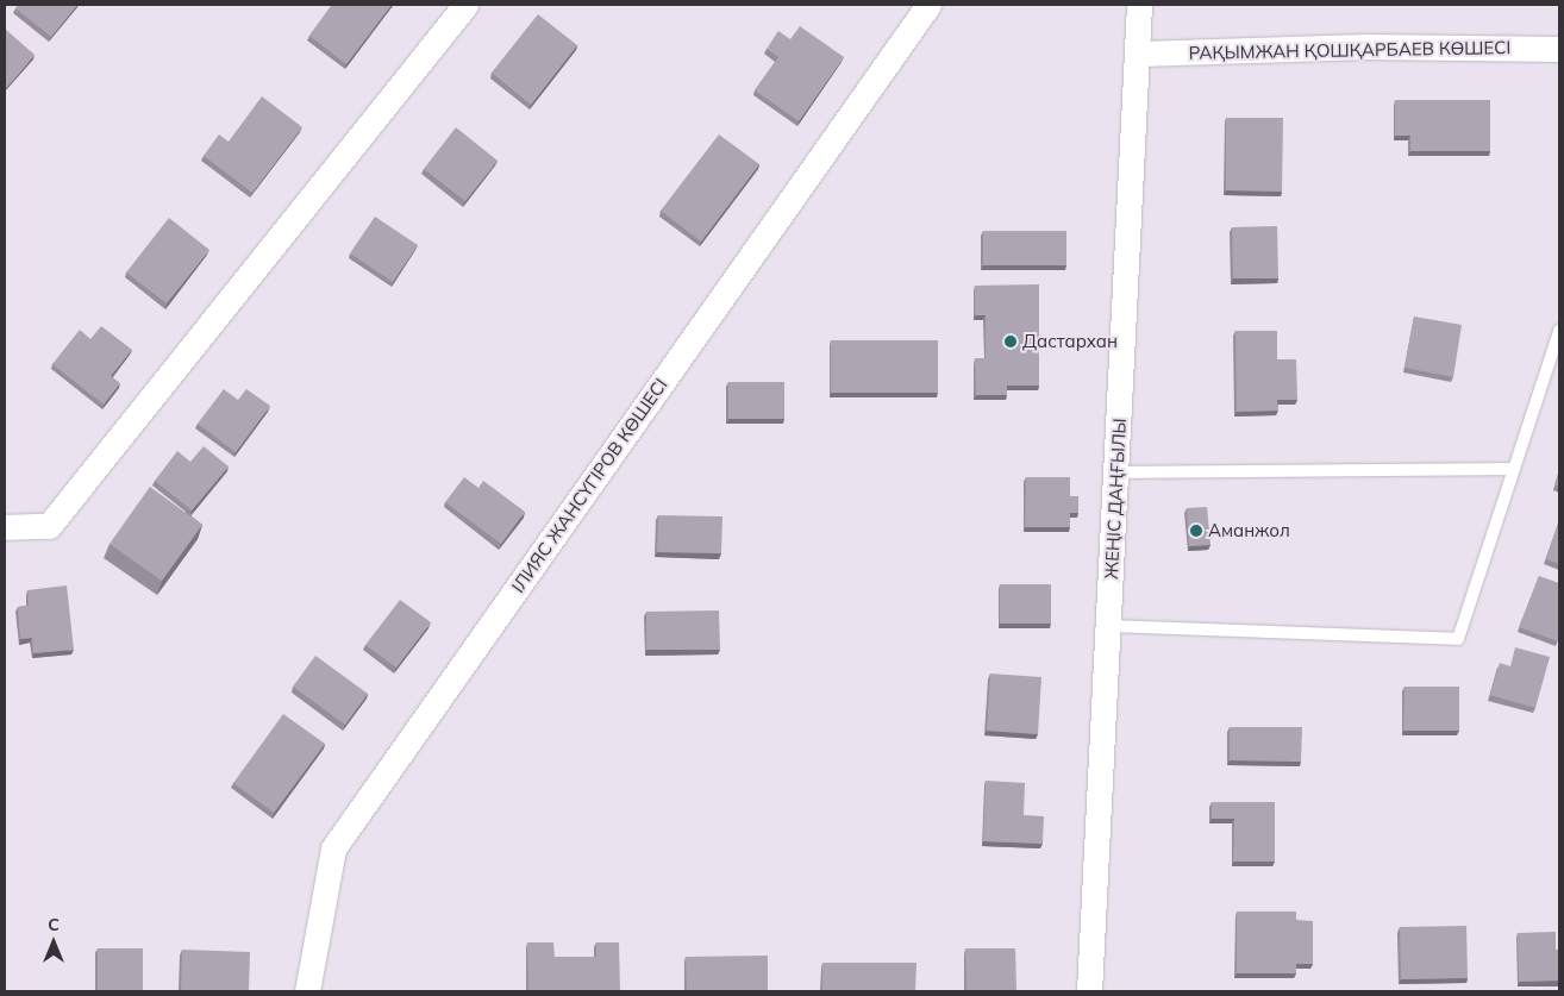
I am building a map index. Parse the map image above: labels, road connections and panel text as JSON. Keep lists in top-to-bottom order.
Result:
{
  "streets": {
    "street": ["РАҚЫМЖАН ҚОШҚАРБАЕВ КӨШЕСІ", "ІЛИЯС ЖАНСҮГІРОВ КӨШЕСІ", "ЖЕҢІС ДАҢҒЫЛЫ"]
  },
  "crossings": [
    ["РАҚЫМЖАН ҚОШҚАРБАЕВ КӨШЕСІ", "ЖЕҢІС ДАҢҒЫЛЫ"]
  ],
  "places": ["Дастархан", "Аманжол"],
  "north": "top"
}
